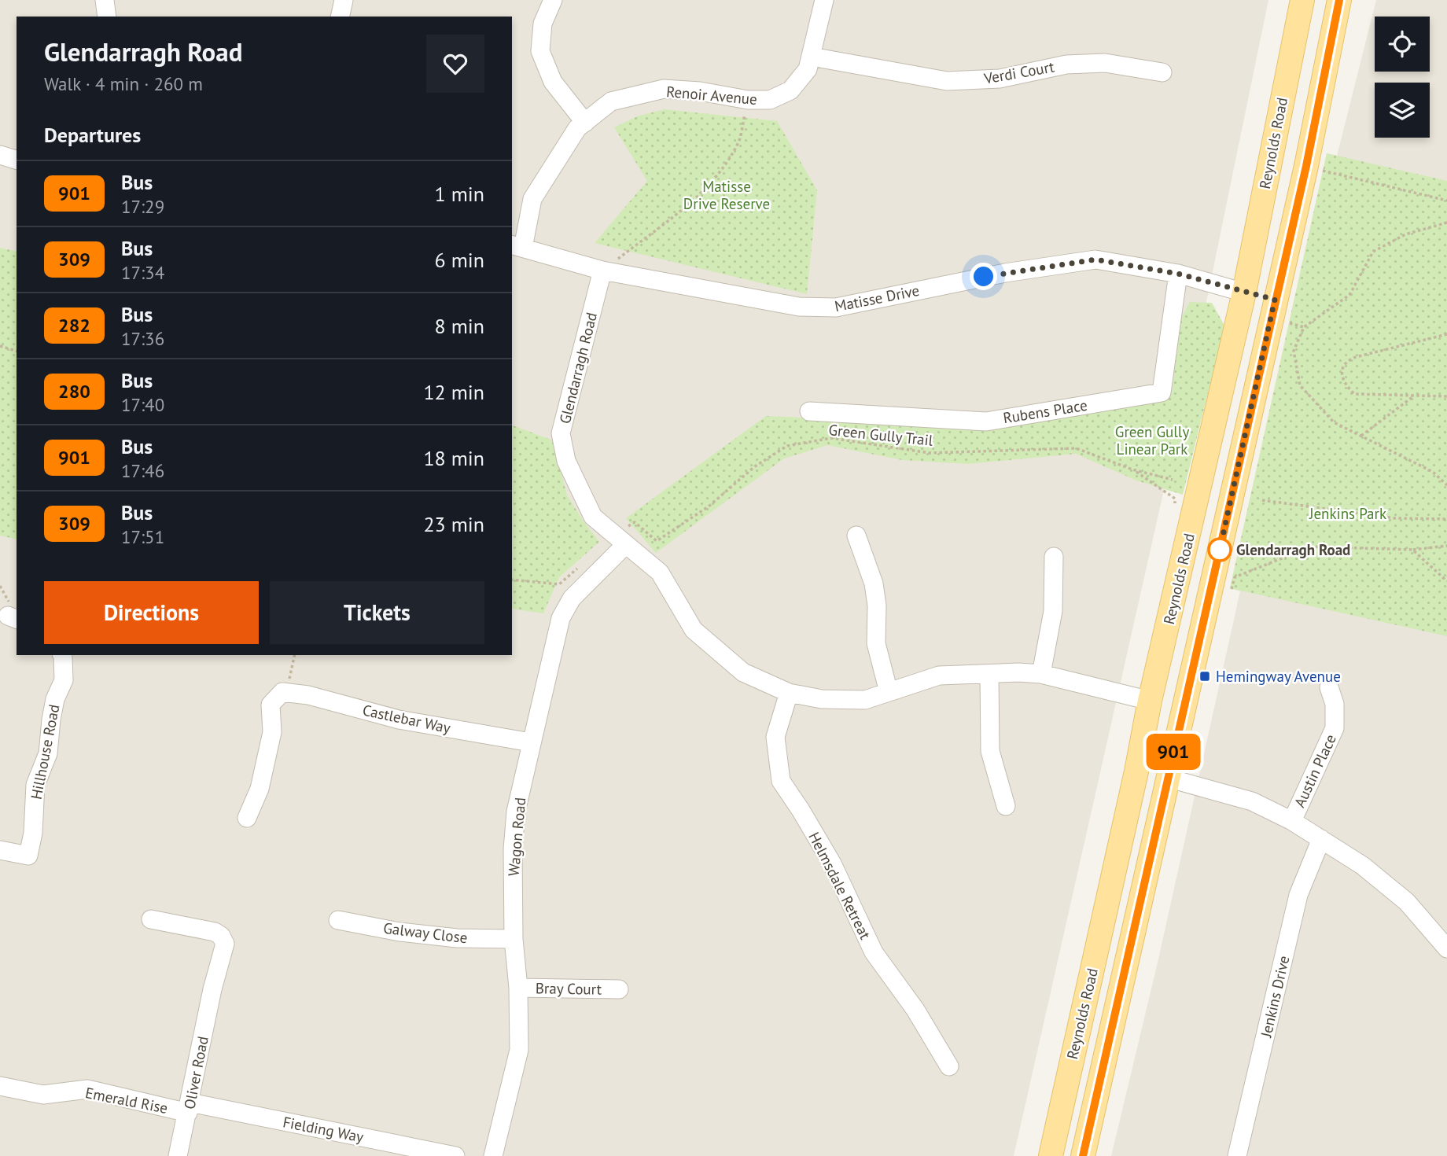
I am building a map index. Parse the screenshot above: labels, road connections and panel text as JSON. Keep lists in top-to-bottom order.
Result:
{
  "streets": {
    "main road": ["Reynolds Road"],
    "street": [
      "Verdi Court",
      "Renoir Avenue",
      "Matisse Drive",
      "Glendarragh Road",
      "Rubens Place",
      "Castlebar Way",
      "Hillhouse Road",
      "Austin Place",
      "Wagon Road",
      "Helmsdale Retreat",
      "Galway Close",
      "Bray Court",
      "Jenkins Drive",
      "Oliver Road",
      "Emerald Rise",
      "Fielding Way"
    ],
    "path": ["Green Gully Trail"]
  },
  "crossings": [
    ["Verdi Court", "Renoir Avenue"],
    ["Renoir Avenue", "Matisse Drive"],
    ["Reynolds Road", "Matisse Drive"],
    ["Reynolds Road", "Glendarragh Road"],
    ["Matisse Drive", "Glendarragh Road"],
    ["Matisse Drive", "Rubens Place"],
    ["Glendarragh Road", "Green Gully Trail"],
    ["Glendarragh Road", "Wagon Road"],
    ["Glendarragh Road", "Helmsdale Retreat"],
    ["Green Gully Trail", "Wagon Road"],
    ["Castlebar Way", "Wagon Road"],
    ["Wagon Road", "Galway Close"],
    ["Wagon Road", "Bray Court"],
    ["Oliver Road", "Emerald Rise"],
    ["Oliver Road", "Fielding Way"],
    ["Emerald Rise", "Fielding Way"]
  ],
  "parks": ["Matisse Drive Reserve", "Green Gully Linear Park", "Jenkins Park"],
  "places": {
    "other": ["Glendarragh Road"],
    "transit": ["Hemingway Avenue"]
  },
  "lines": ["bus line 901"],
  "page": {
    "on_map": "901",
    "heading": [
      ["Glendarragh Road", "Walk · 4 min · 260 m"],
      "Departures"
    ],
    "list": [
      {
        "mark": "901",
        "name": "Bus",
        "note": "17:29",
        "value": "1 min"
      },
      {
        "mark": "309",
        "name": "Bus",
        "note": "17:34",
        "value": "6 min"
      },
      {
        "mark": "282",
        "name": "Bus",
        "note": "17:36",
        "value": "8 min"
      },
      {
        "mark": "280",
        "name": "Bus",
        "note": "17:40",
        "value": "12 min"
      },
      {
        "mark": "901",
        "name": "Bus",
        "note": "17:46",
        "value": "18 min"
      },
      {
        "mark": "309",
        "name": "Bus",
        "note": "17:51",
        "value": "23 min"
      }
    ],
    "buttons": ["Directions", "Tickets"]
  }
}
